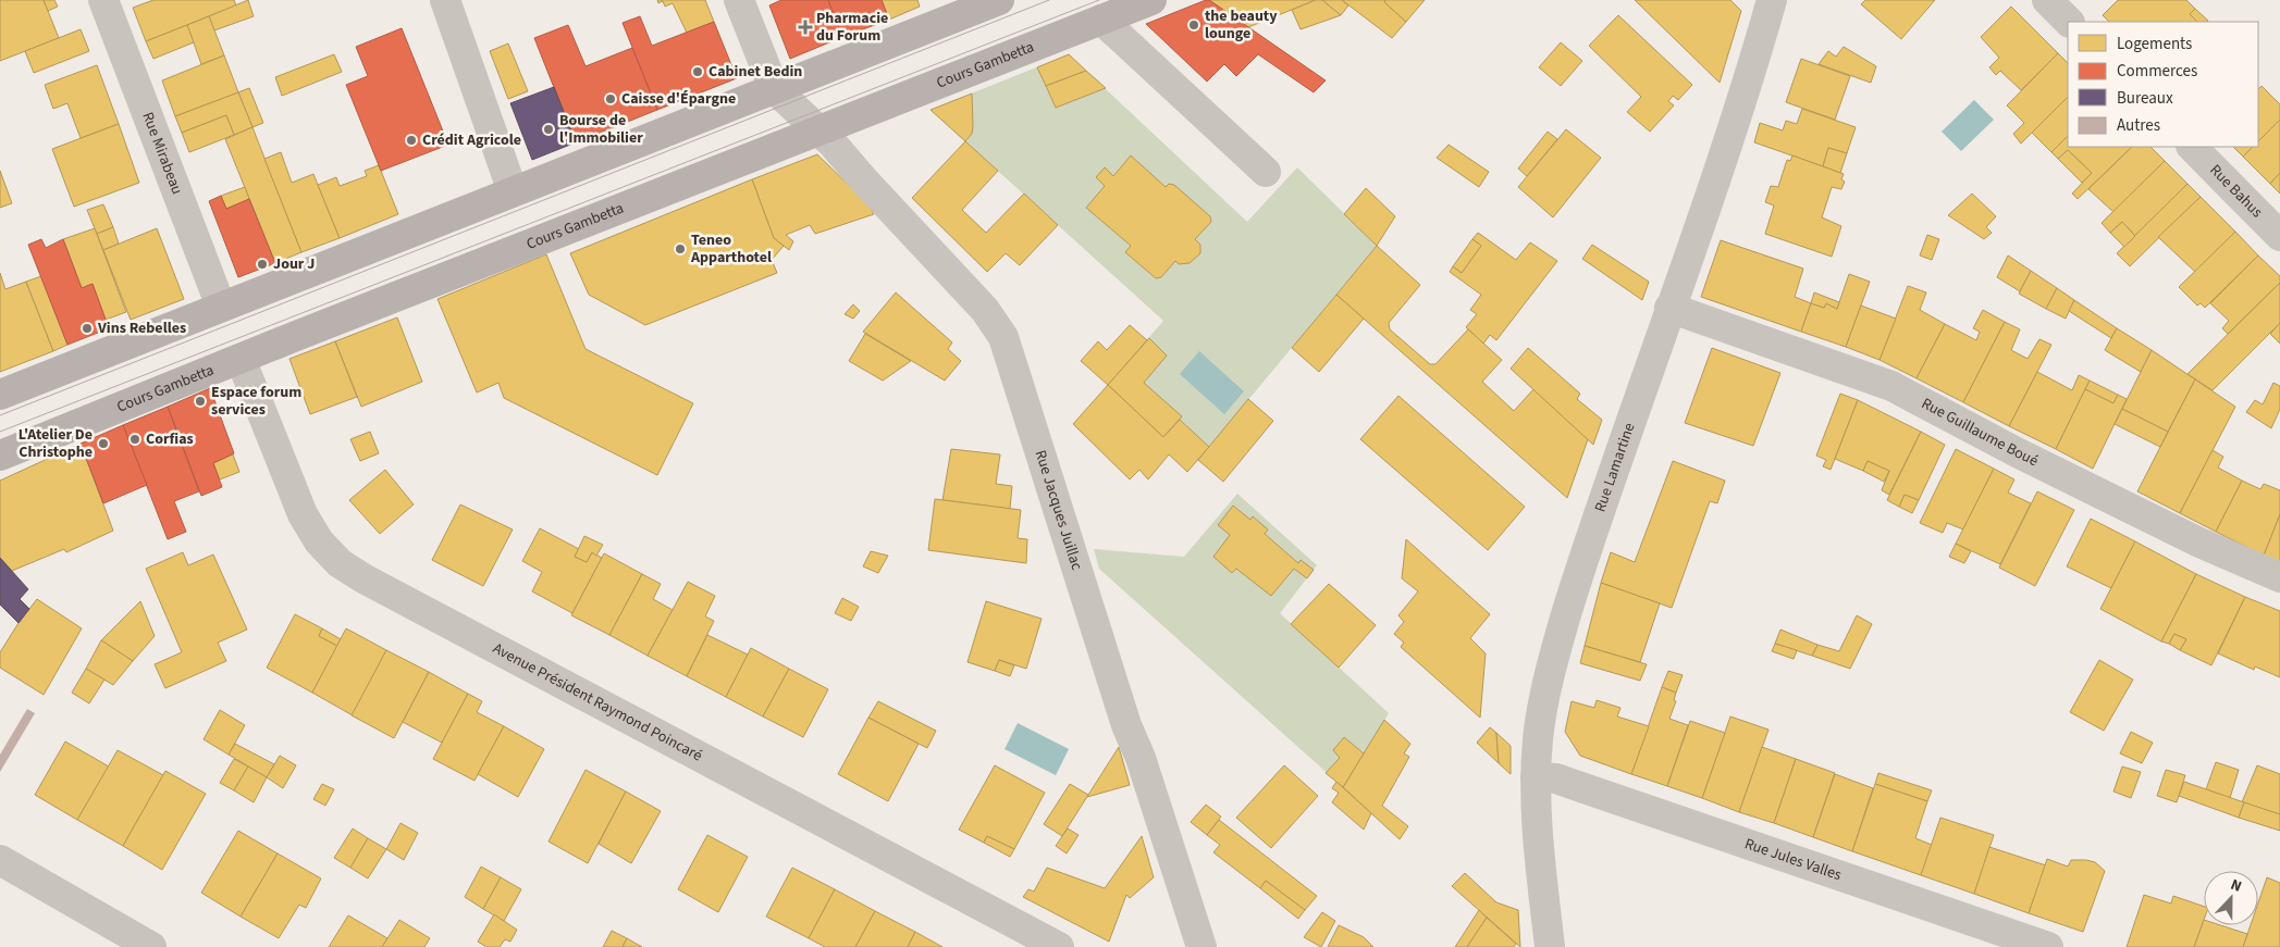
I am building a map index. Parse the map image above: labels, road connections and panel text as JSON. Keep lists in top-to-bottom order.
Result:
{
  "streets": {
    "main road": ["Cours Gambetta"],
    "street": [
      "Rue Mirabeau",
      "Rue Bahus",
      "Rue Guillaume Boué",
      "Rue Lamartine",
      "Rue Jacques Juillac",
      "Avenue Président Raymond Poincaré",
      "Rue Jules Valles"
    ]
  },
  "crossings": [
    ["Cours Gambetta", "Rue Jacques Juillac"],
    ["Cours Gambetta", "Avenue Président Raymond Poincaré"],
    ["Rue Guillaume Boué", "Rue Lamartine"],
    ["Rue Lamartine", "Rue Jules Valles"]
  ],
  "places": {
    "other": [
      "the beauty lounge",
      "Cabinet Bedin",
      "Caisse d'Épargne",
      "Bourse de l'Immobilier",
      "Crédit Agricole",
      "Teneo Apparthotel",
      "Jour J",
      "Vins Rebelles",
      "Espace forum services",
      "Corfias",
      "L'Atelier De Christophe"
    ],
    "health": ["Pharmacie du Forum"]
  },
  "legend": [
    "Logements",
    "Commerces",
    "Bureaux",
    "Autres"
  ],
  "north": "top"
}
